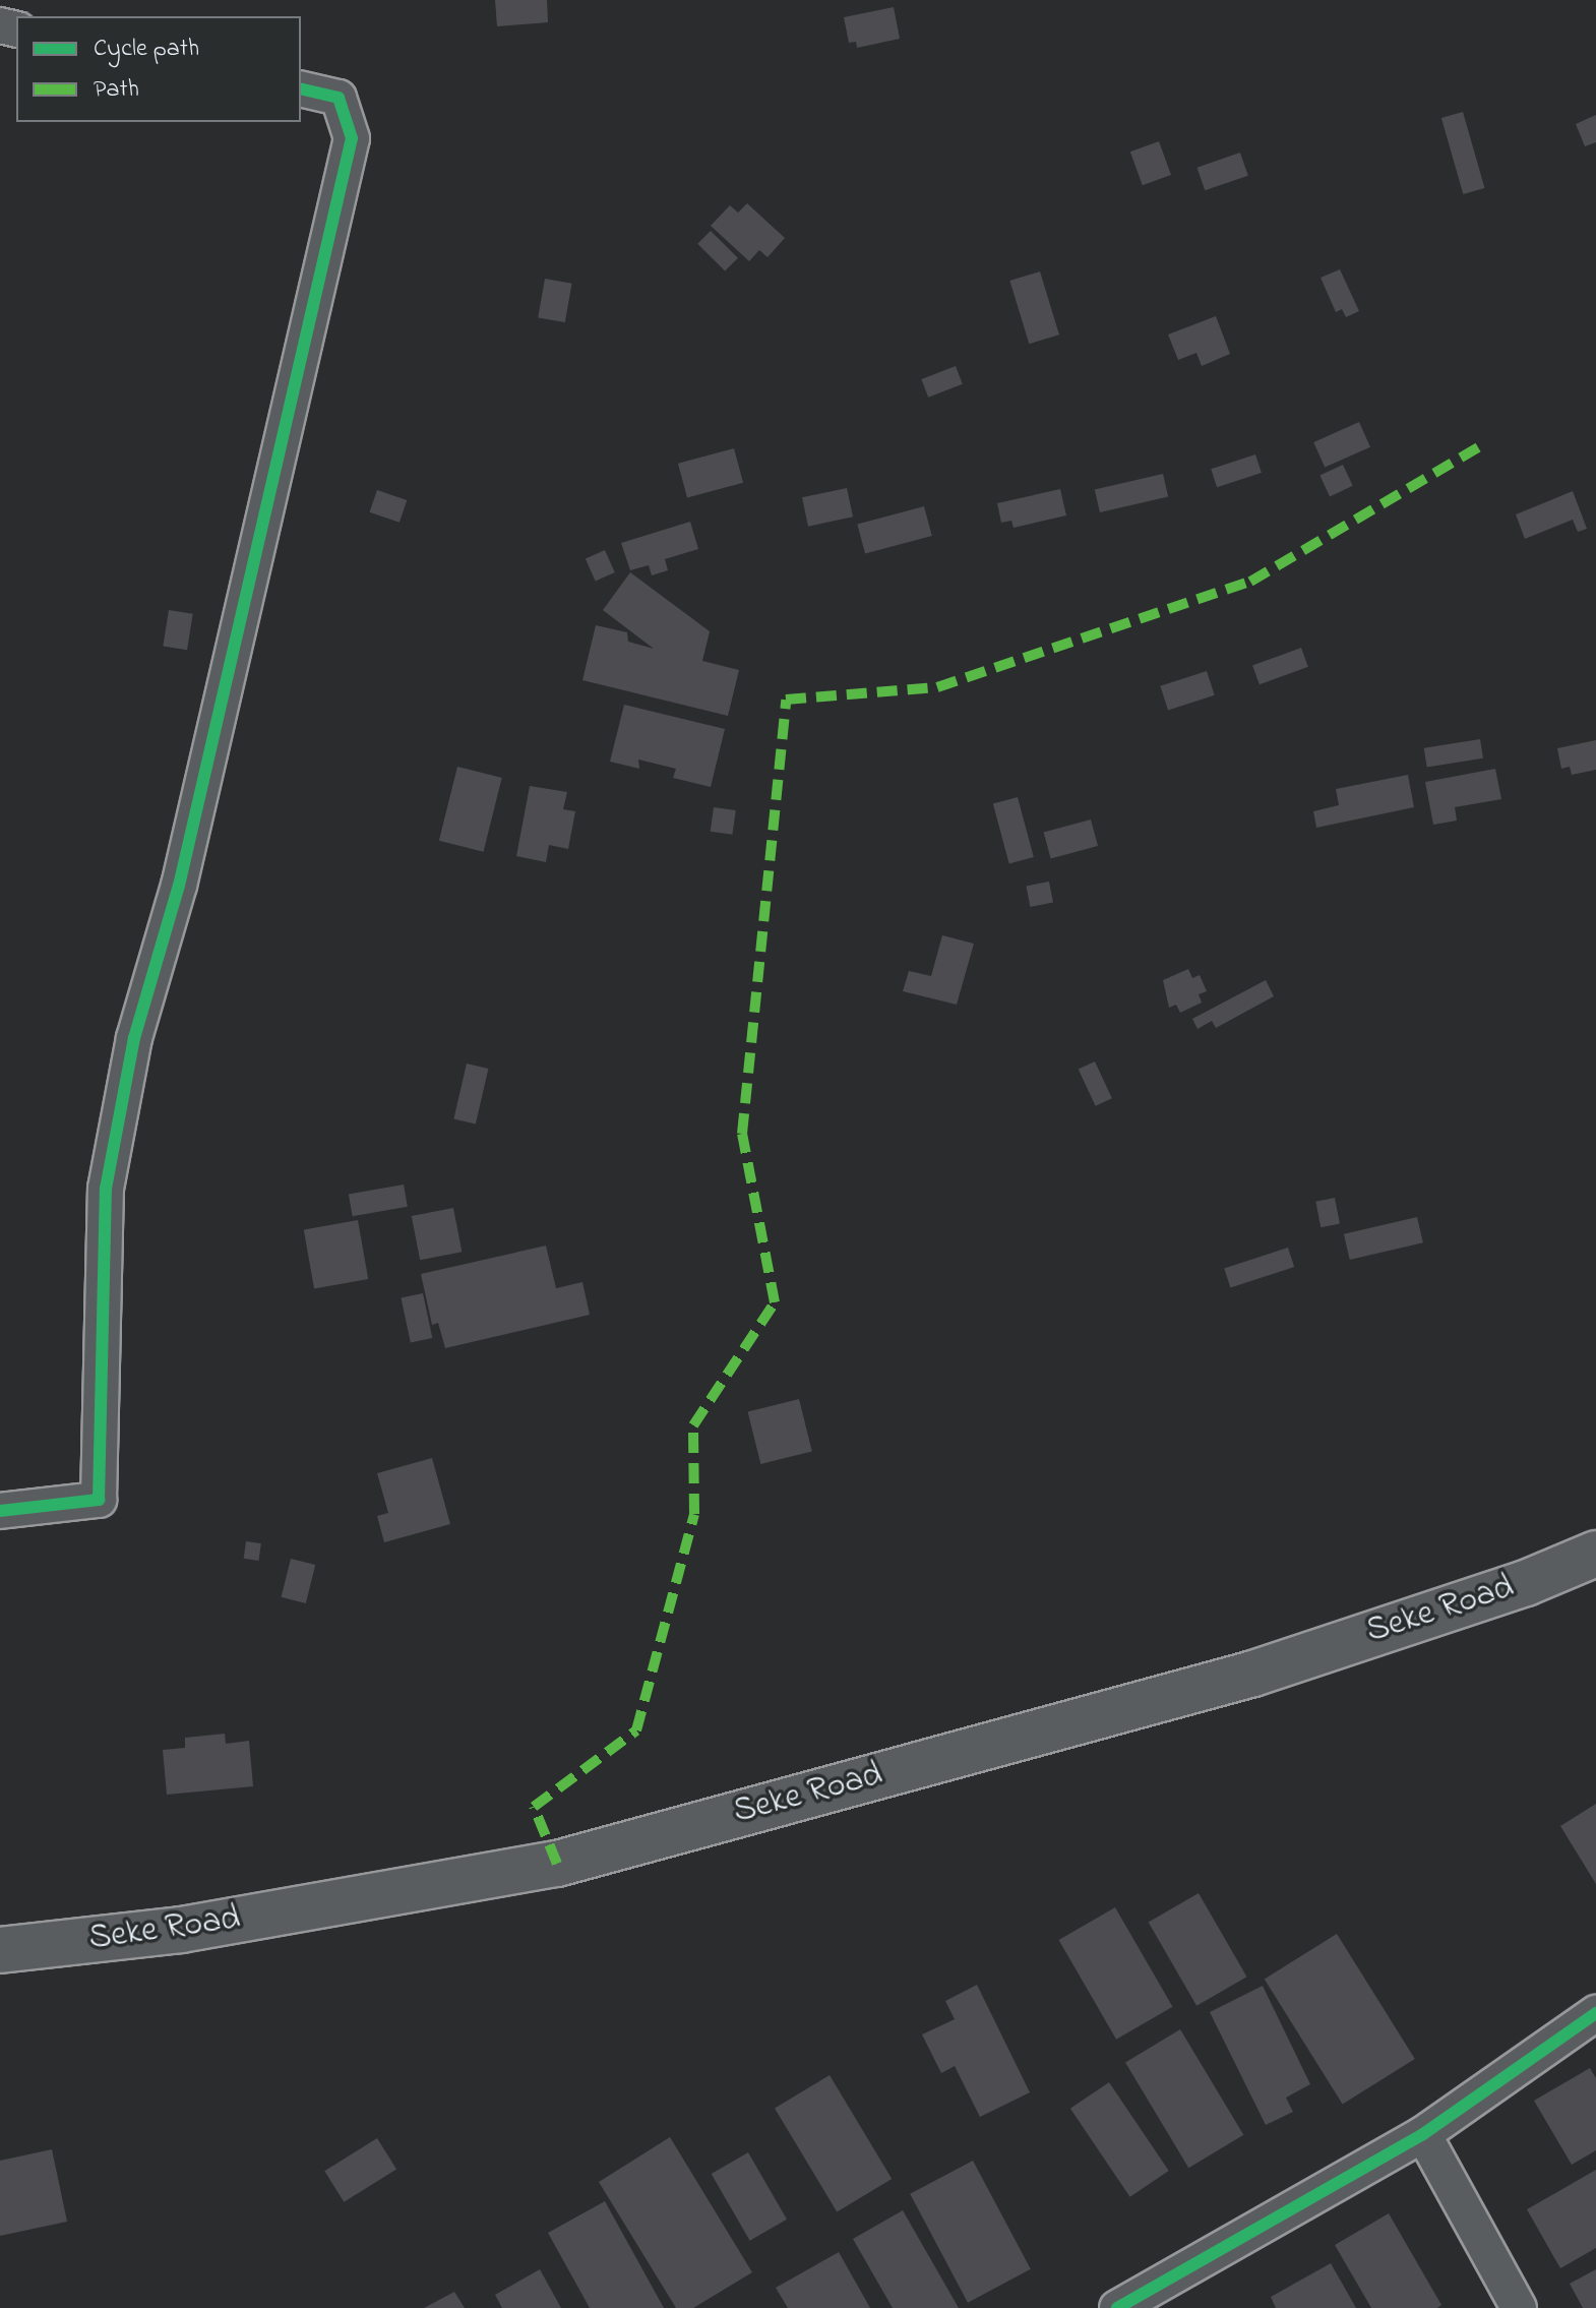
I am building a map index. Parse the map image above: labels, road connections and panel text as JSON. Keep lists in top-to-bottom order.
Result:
{
  "streets": {
    "main road": ["Seke Road"]
  },
  "legend": ["Cycle path", "Path"]
}
